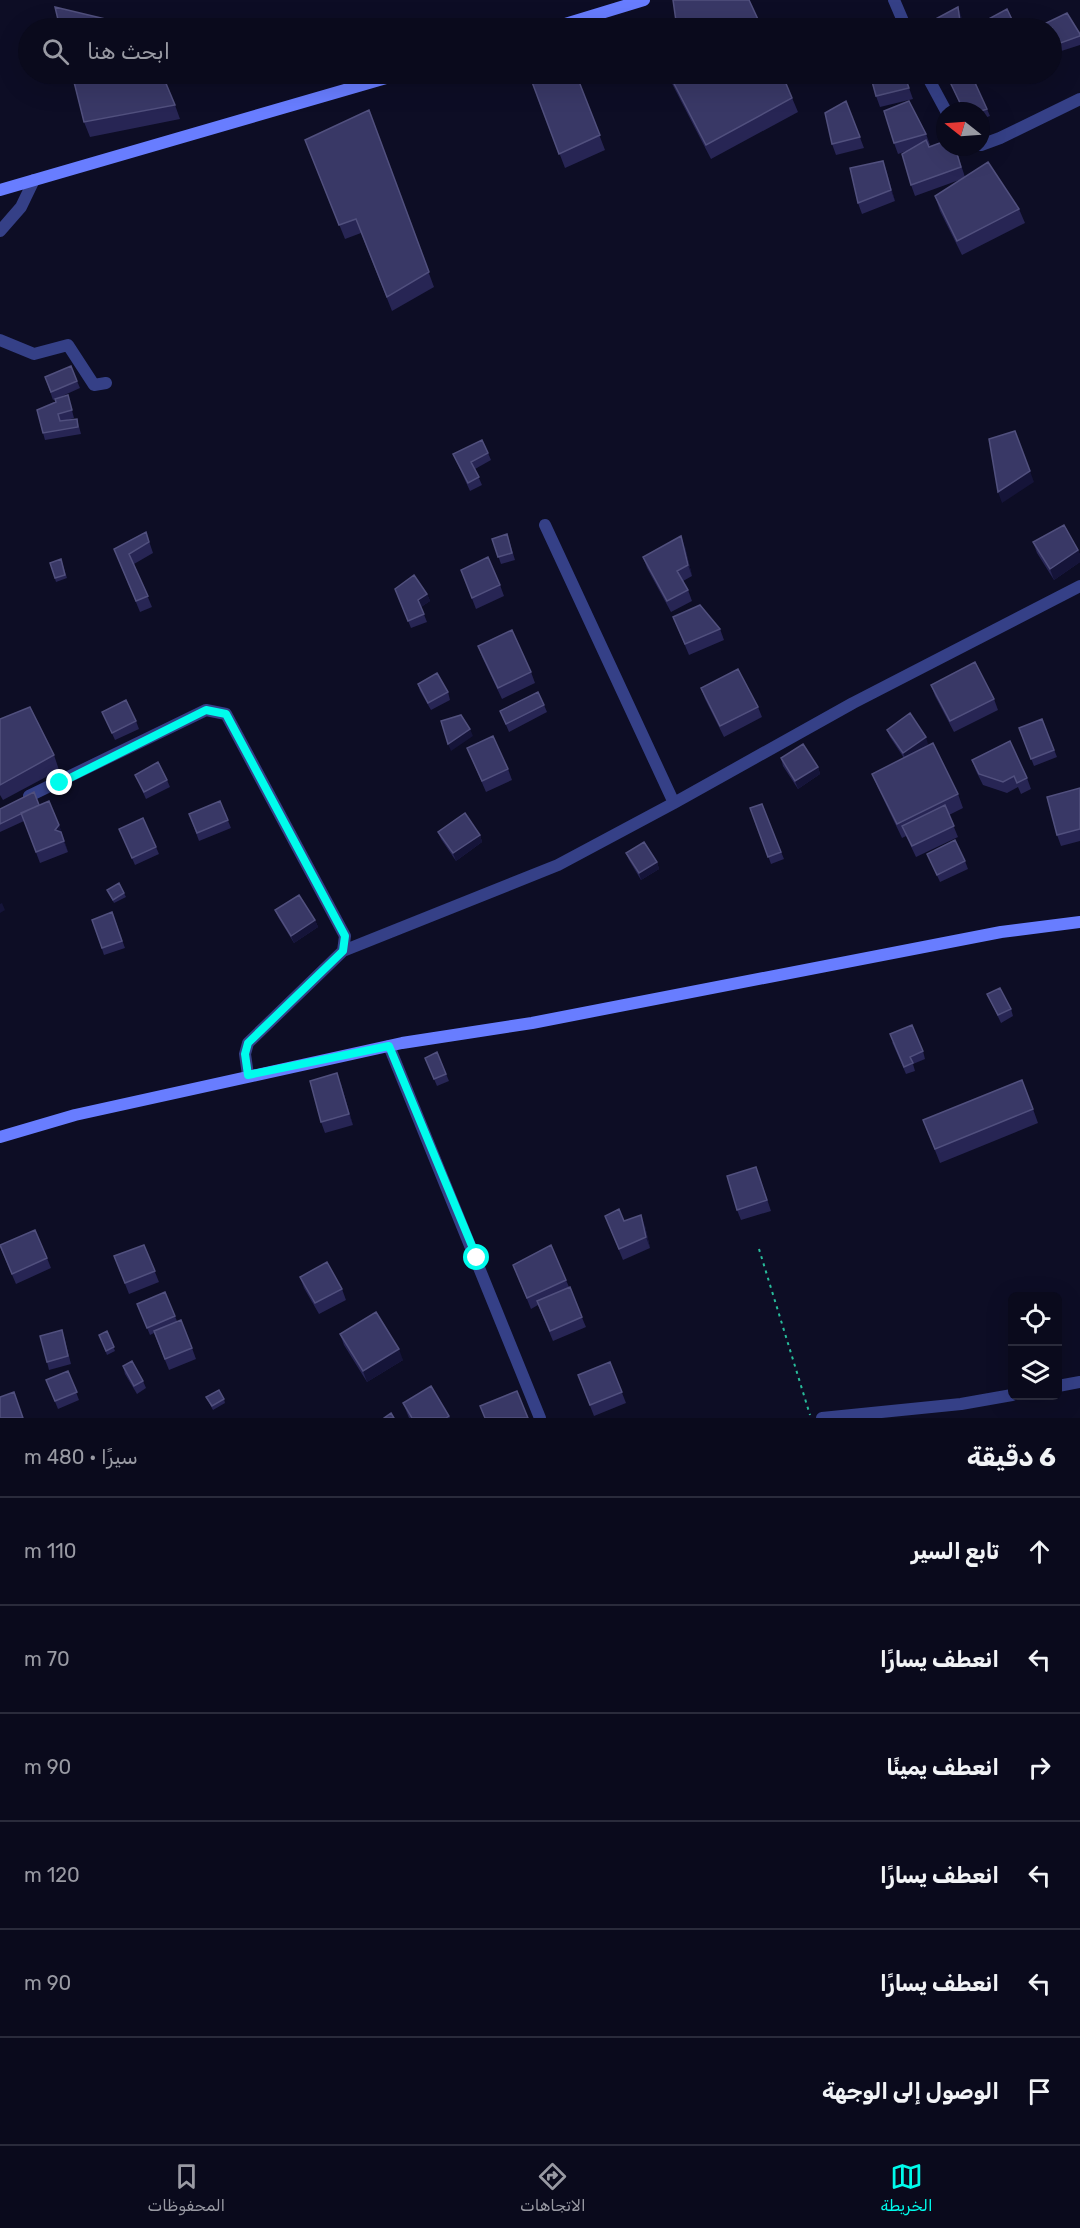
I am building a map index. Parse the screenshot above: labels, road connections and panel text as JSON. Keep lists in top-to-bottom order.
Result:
{
  "north": "left",
  "page": {
    "search": "ابحث هنا",
    "heading": ["6 دقيقة", "سيرًا · 480 m"],
    "list": [
      ["تابع السير", "110 m"],
      ["انعطف يسارًا", "70 m"],
      ["انعطف يمينًا", "90 m"],
      ["انعطف يسارًا", "120 m"],
      ["انعطف يسارًا", "90 m"],
      "الوصول إلى الوجهة"
    ],
    "nav": ["الخريطة", "الاتجاهات", "المحفوظات"]
  }
}
